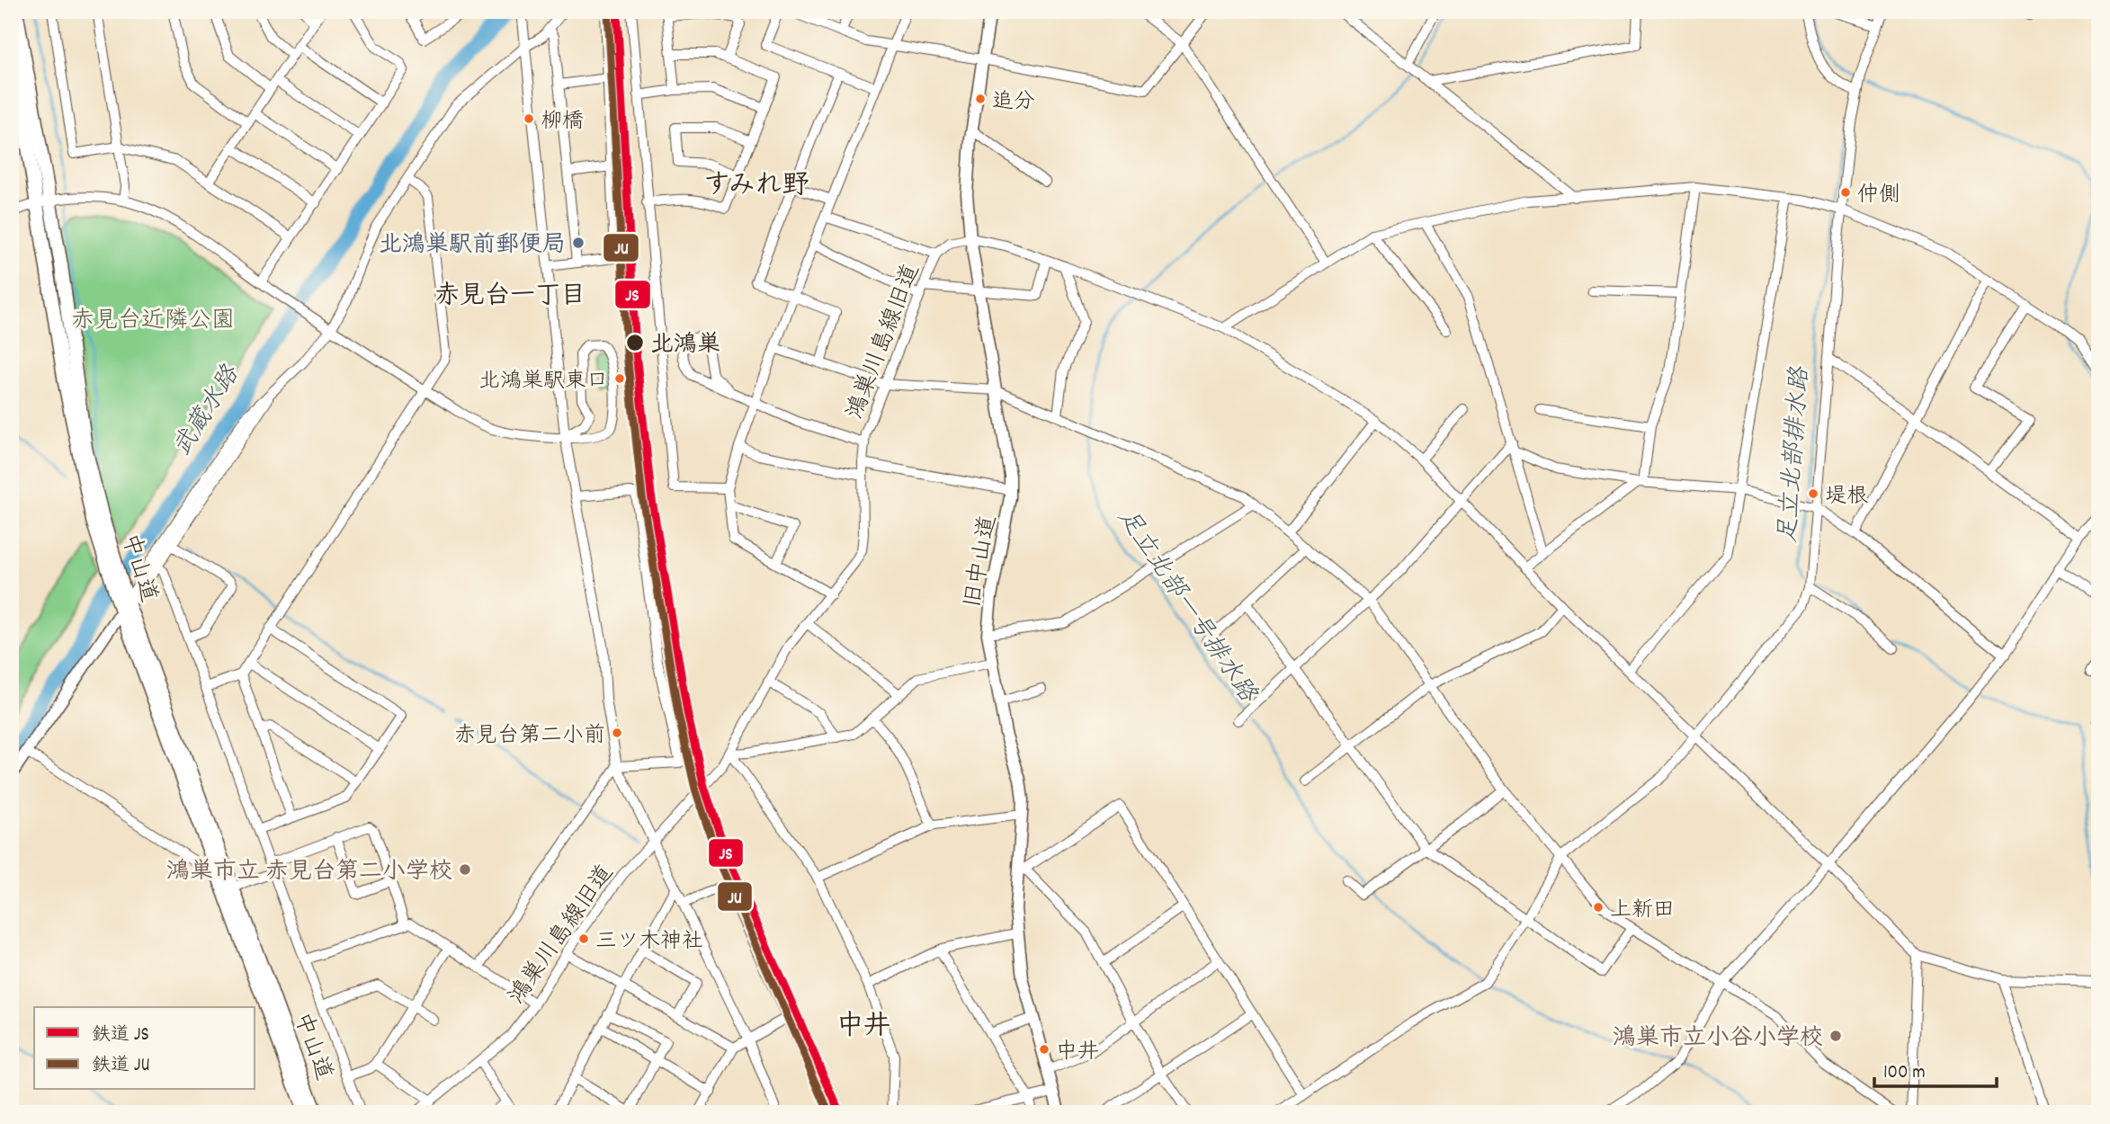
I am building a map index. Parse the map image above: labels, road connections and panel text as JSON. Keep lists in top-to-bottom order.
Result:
{
  "streets": {
    "highway": ["中山道"],
    "main road": ["旧中山道"],
    "street": ["鴻巣川島線旧道"]
  },
  "crossings": [
    ["鴻巣川島線旧道", "旧中山道"]
  ],
  "districts": ["すみれ野", "赤見台一丁目", "中井"],
  "water": ["武蔵水路", "足立北部排水路", "足立北部一号排水路"],
  "parks": ["赤見台近隣公園"],
  "places": [
    "追分",
    "柳橋",
    "仲側",
    "北鴻巣駅前郵便局",
    "北鴻巣",
    "北鴻巣駅東口",
    "堤根",
    "赤見台第二小前",
    "鴻巣市立 赤見台第二小学校",
    "上新田",
    "三ツ木神社",
    "鴻巣市立小谷小学校",
    "中井"
  ],
  "lines": ["rail line JS", "rail line JU"],
  "legend": ["鉄道 JS", "鉄道 JU"],
  "scale_bar": "100 m"
}
